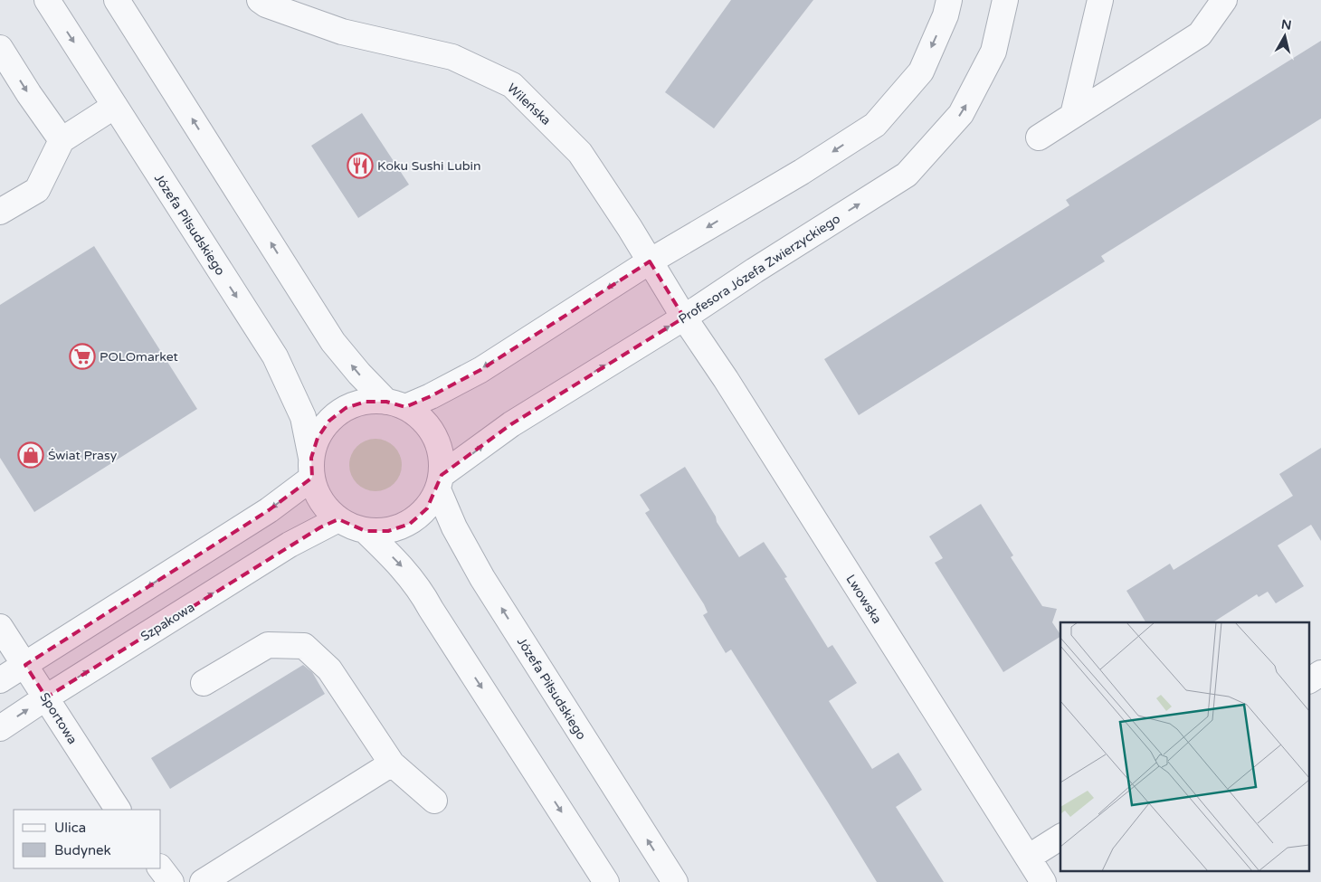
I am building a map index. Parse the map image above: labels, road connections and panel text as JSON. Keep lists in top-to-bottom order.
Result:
{
  "streets": {
    "street": [
      "Wileńska",
      "Józefa Piłsudskiego",
      "Profesora Józefa Zwierzyckiego",
      "Lwowska",
      "Szpakowa",
      "Sportowa"
    ]
  },
  "crossings": [
    ["Wileńska", "Profesora Józefa Zwierzyckiego"],
    ["Wileńska", "Lwowska"],
    ["Józefa Piłsudskiego", "Profesora Józefa Zwierzyckiego"],
    ["Józefa Piłsudskiego", "Szpakowa"],
    ["Profesora Józefa Zwierzyckiego", "Lwowska"],
    ["Profesora Józefa Zwierzyckiego", "Szpakowa"],
    ["Szpakowa", "Sportowa"]
  ],
  "places": {
    "restaurant": ["Koku Sushi Lubin"],
    "supermarket": ["POLOmarket"],
    "shop": ["Świat Prasy"]
  },
  "legend": ["Ulica", "Budynek"],
  "north": "top"
}
